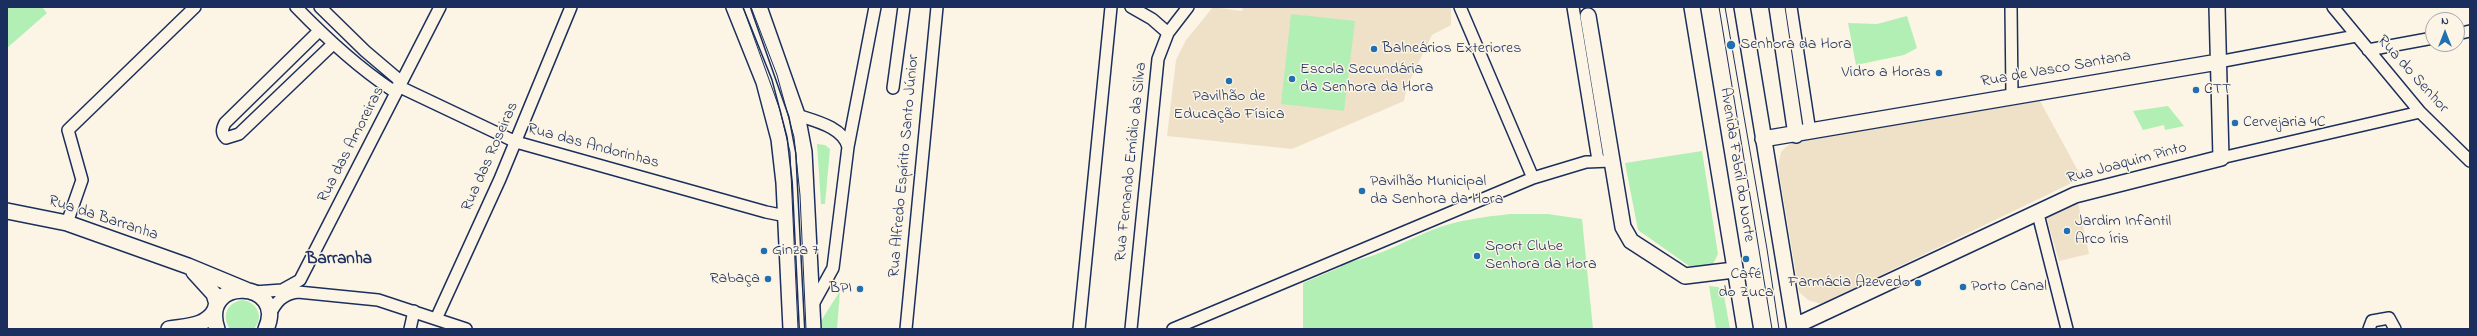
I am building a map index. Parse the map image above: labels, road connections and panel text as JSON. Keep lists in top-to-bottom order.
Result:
{
  "streets": {
    "street": [
      "Rua de Vasco Santana",
      "Rua do Senhor",
      "Rua das Amoreiras",
      "Rua das Andorinhas",
      "Rua das Roseiras",
      "Rua Fernando Emídio da Silva",
      "Rua Joaquim Pinto",
      "Avenida Fabril do Norte",
      "Rua Alfredo Espírito Santo Júnior",
      "Rua da Barranha"
    ]
  },
  "crossings": [
    ["Rua de Vasco Santana", "Rua do Senhor"],
    ["Rua de Vasco Santana", "Avenida Fabril do Norte"],
    ["Rua do Senhor", "Rua Joaquim Pinto"],
    ["Rua das Amoreiras", "Rua das Andorinhas"],
    ["Rua das Amoreiras", "Rua da Barranha"],
    ["Rua das Andorinhas", "Rua das Roseiras"],
    ["Rua Joaquim Pinto", "Avenida Fabril do Norte"]
  ],
  "districts": ["Barranha"],
  "places": [
    "Senhora da Hora",
    "Balneários Exteriores",
    "Vidro a Horas",
    "Escola Secundária da Senhora da Hora",
    "Pavilhão de Educação Física",
    "CTT",
    "Cervejaria 4C",
    "Pavilhão Municipal da Senhora da Hora",
    "Jardim Infantil Arco Íris",
    "Ginza 7",
    "Sport Clube Senhora da Hora",
    "Café do Zuca",
    "Rabaça",
    "Farmácia Azevedo",
    "Porto Canal",
    "BPI"
  ],
  "north": "top"
}
